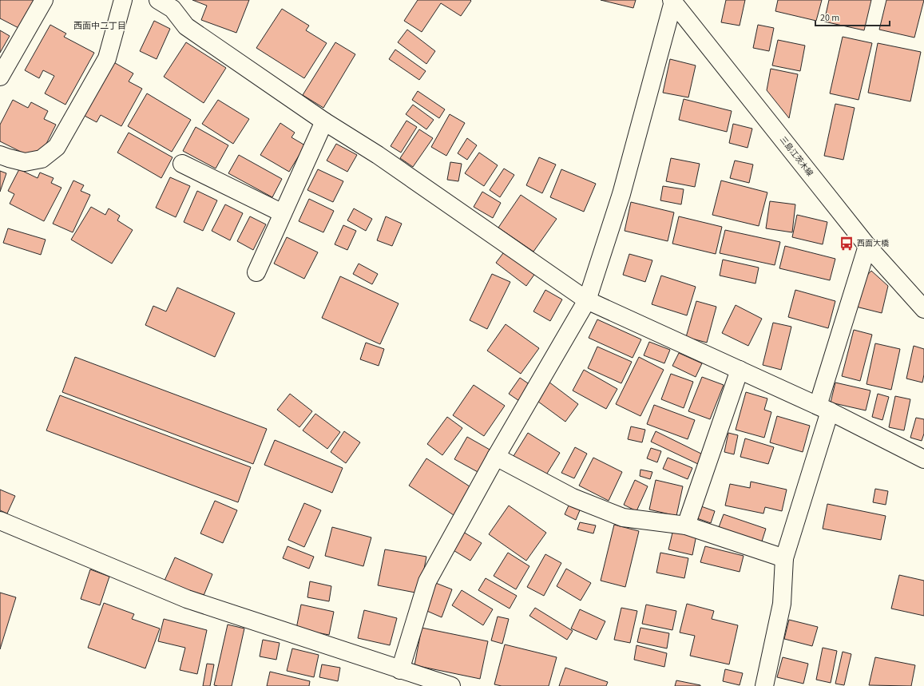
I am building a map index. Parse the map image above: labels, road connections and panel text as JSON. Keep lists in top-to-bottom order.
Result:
{
  "streets": {
    "street": ["三島江茨木線"]
  },
  "districts": ["西面中二丁目"],
  "places": {
    "bus stop": ["西面大橋"]
  },
  "scale_bar": "20 m"
}
